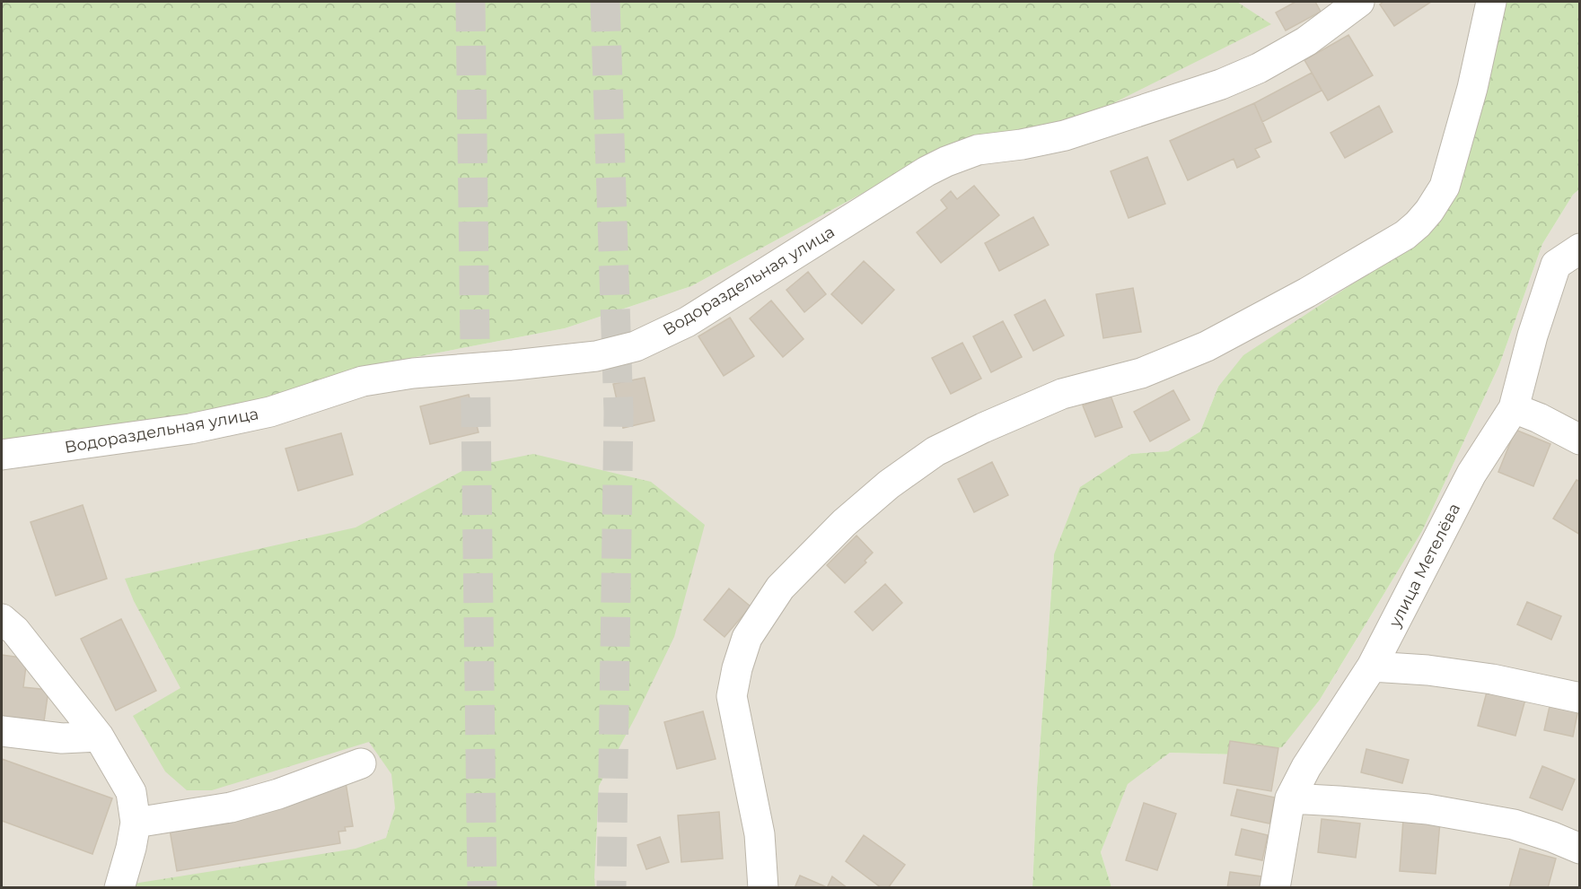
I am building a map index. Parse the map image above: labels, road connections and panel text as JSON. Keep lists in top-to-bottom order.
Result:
{
  "streets": {
    "street": ["Водораздельная улица", "улица Метелёва"]
  }
}
